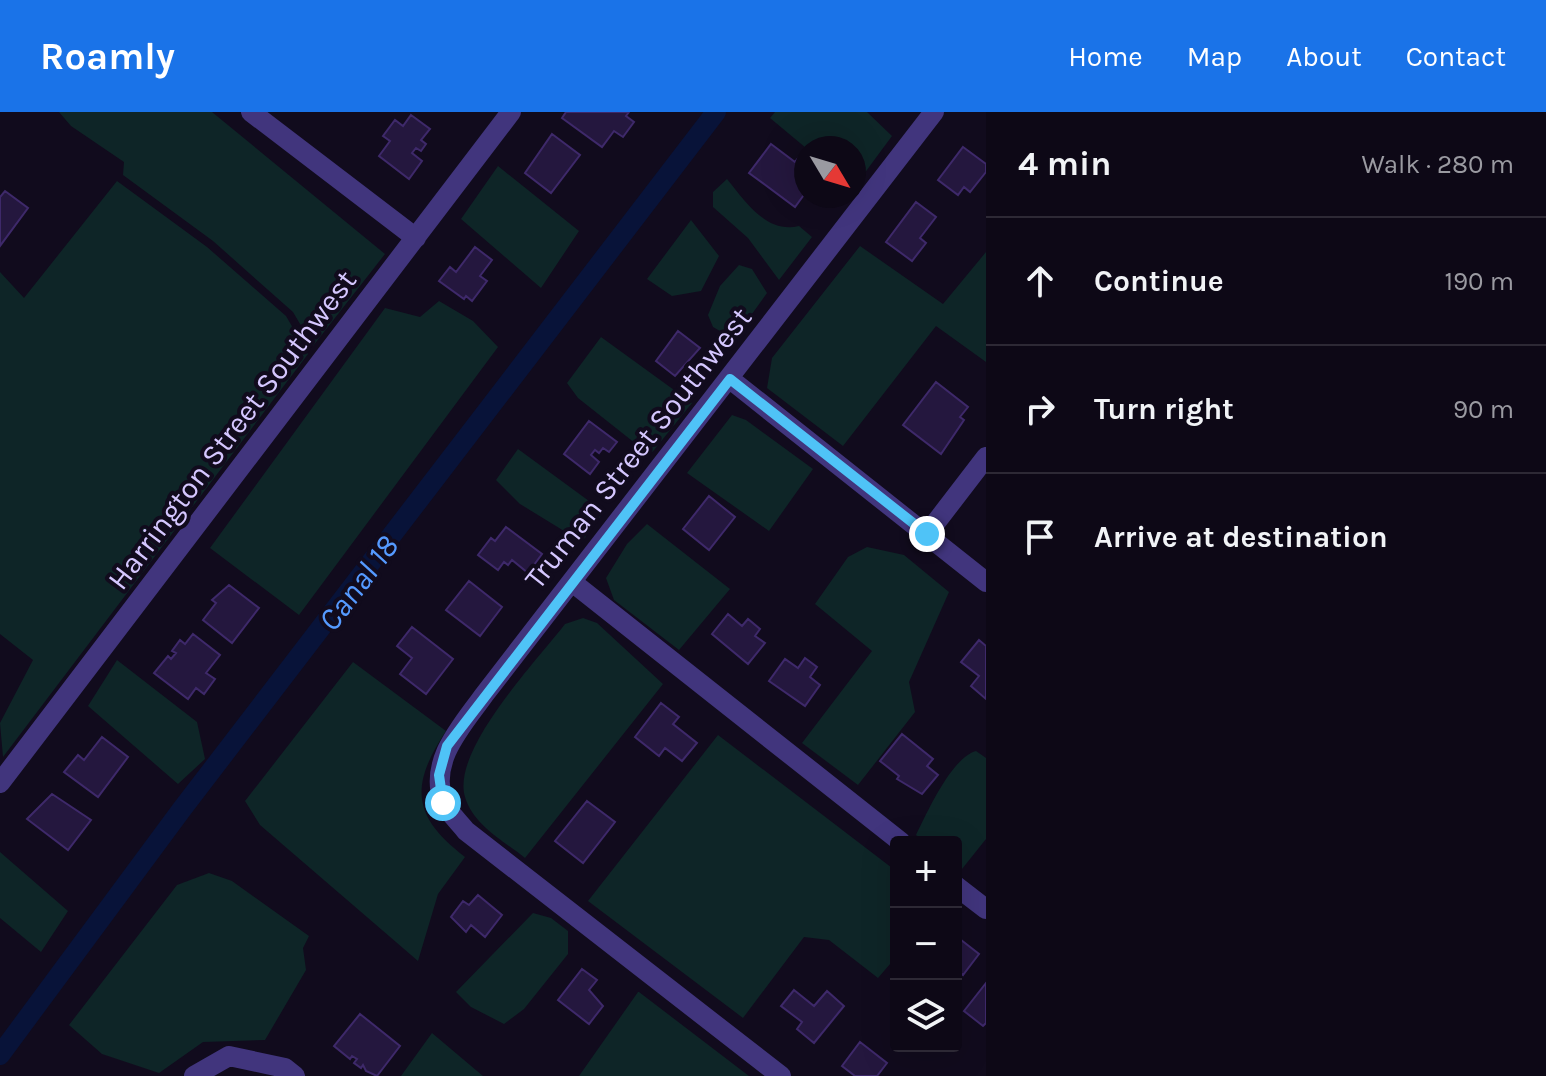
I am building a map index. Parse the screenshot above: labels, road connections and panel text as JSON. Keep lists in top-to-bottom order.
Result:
{
  "streets": {
    "street": ["Harrington Street Southwest", "Truman Street Southwest"]
  },
  "water": ["Canal 18"],
  "north": "bottom right",
  "page": {
    "header": "Roamly",
    "nav": [
      "Home",
      "Map",
      "About",
      "Contact"
    ],
    "heading": ["4 min", "Walk · 280 m"],
    "list": [
      ["Continue", "190 m"],
      ["Turn right", "90 m"],
      "Arrive at destination"
    ],
    "map_buttons": ["+", "−"]
  }
}
